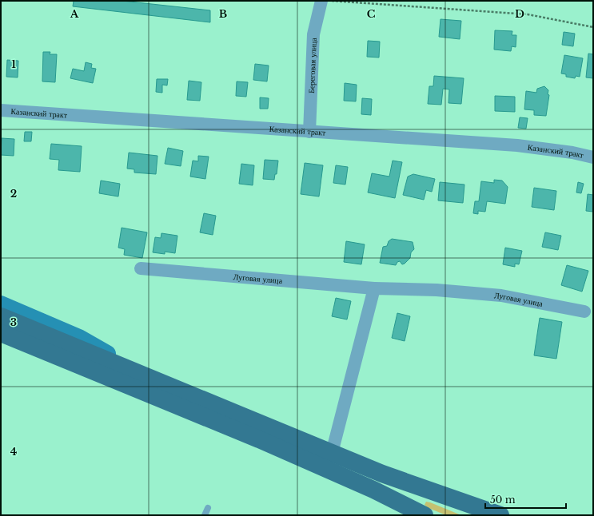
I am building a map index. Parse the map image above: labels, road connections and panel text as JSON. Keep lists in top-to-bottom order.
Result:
{
  "streets": {
    "street": ["Береговая улица", "Казанский тракт", "Луговая улица"]
  },
  "crossings": [
    ["Береговая улица", "Казанский тракт"]
  ],
  "scale_bar": "50 m",
  "grid": {
    "columns": [
      "A",
      "B",
      "C",
      "D"
    ],
    "rows": [
      "1",
      "2",
      "3",
      "4"
    ]
  }
}
